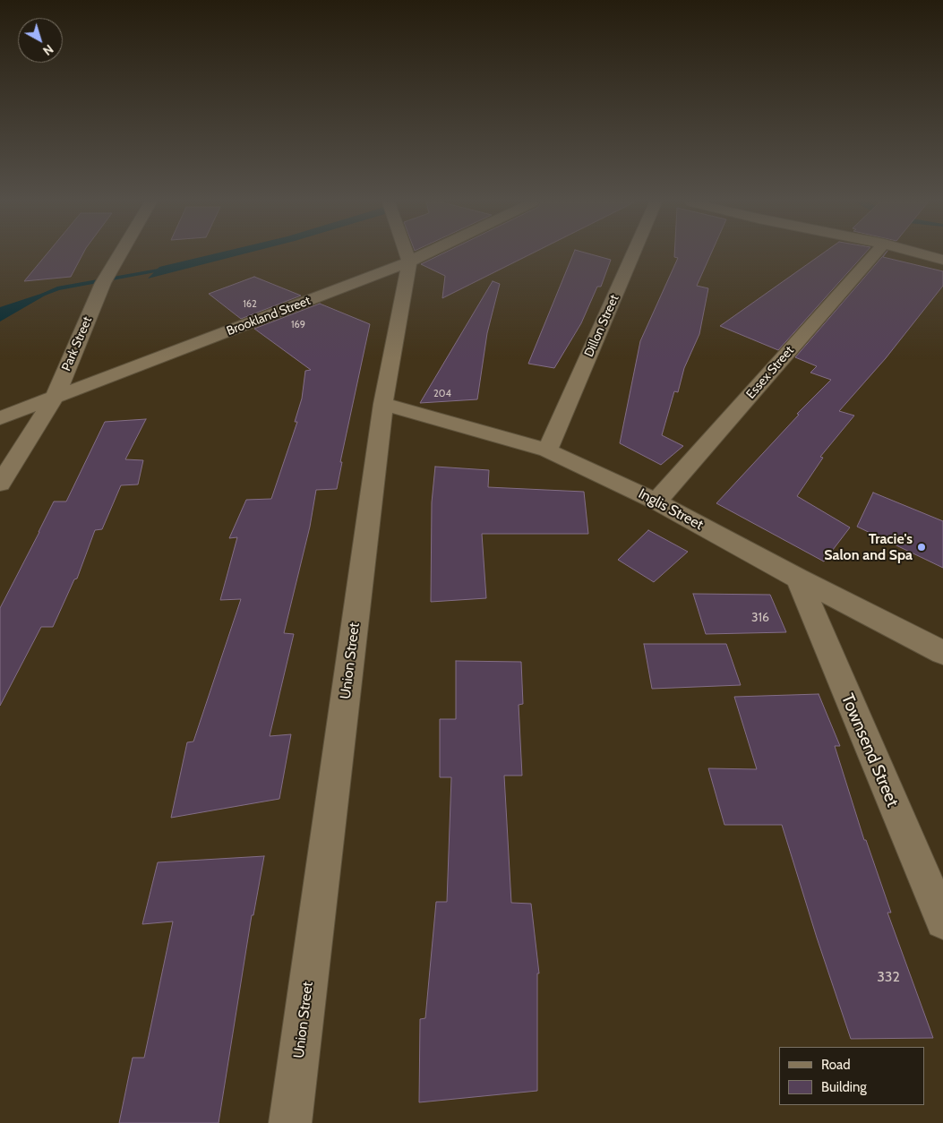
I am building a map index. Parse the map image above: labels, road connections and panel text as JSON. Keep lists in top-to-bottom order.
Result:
{
  "streets": {
    "street": [
      "Brookland Street",
      "Dillon Street",
      "Park Street",
      "Essex Street",
      "Inglis Street",
      "Union Street",
      "Townsend Street"
    ]
  },
  "crossings": [
    ["Brookland Street", "Park Street"],
    ["Brookland Street", "Union Street"],
    ["Dillon Street", "Inglis Street"],
    ["Essex Street", "Inglis Street"],
    ["Inglis Street", "Union Street"],
    ["Inglis Street", "Townsend Street"]
  ],
  "places": ["Tracie's Salon and Spa"],
  "house_numbers": [
    "162",
    "169",
    "204",
    "316",
    "332"
  ],
  "legend": ["Road", "Building"],
  "north": "bottom right"
}
